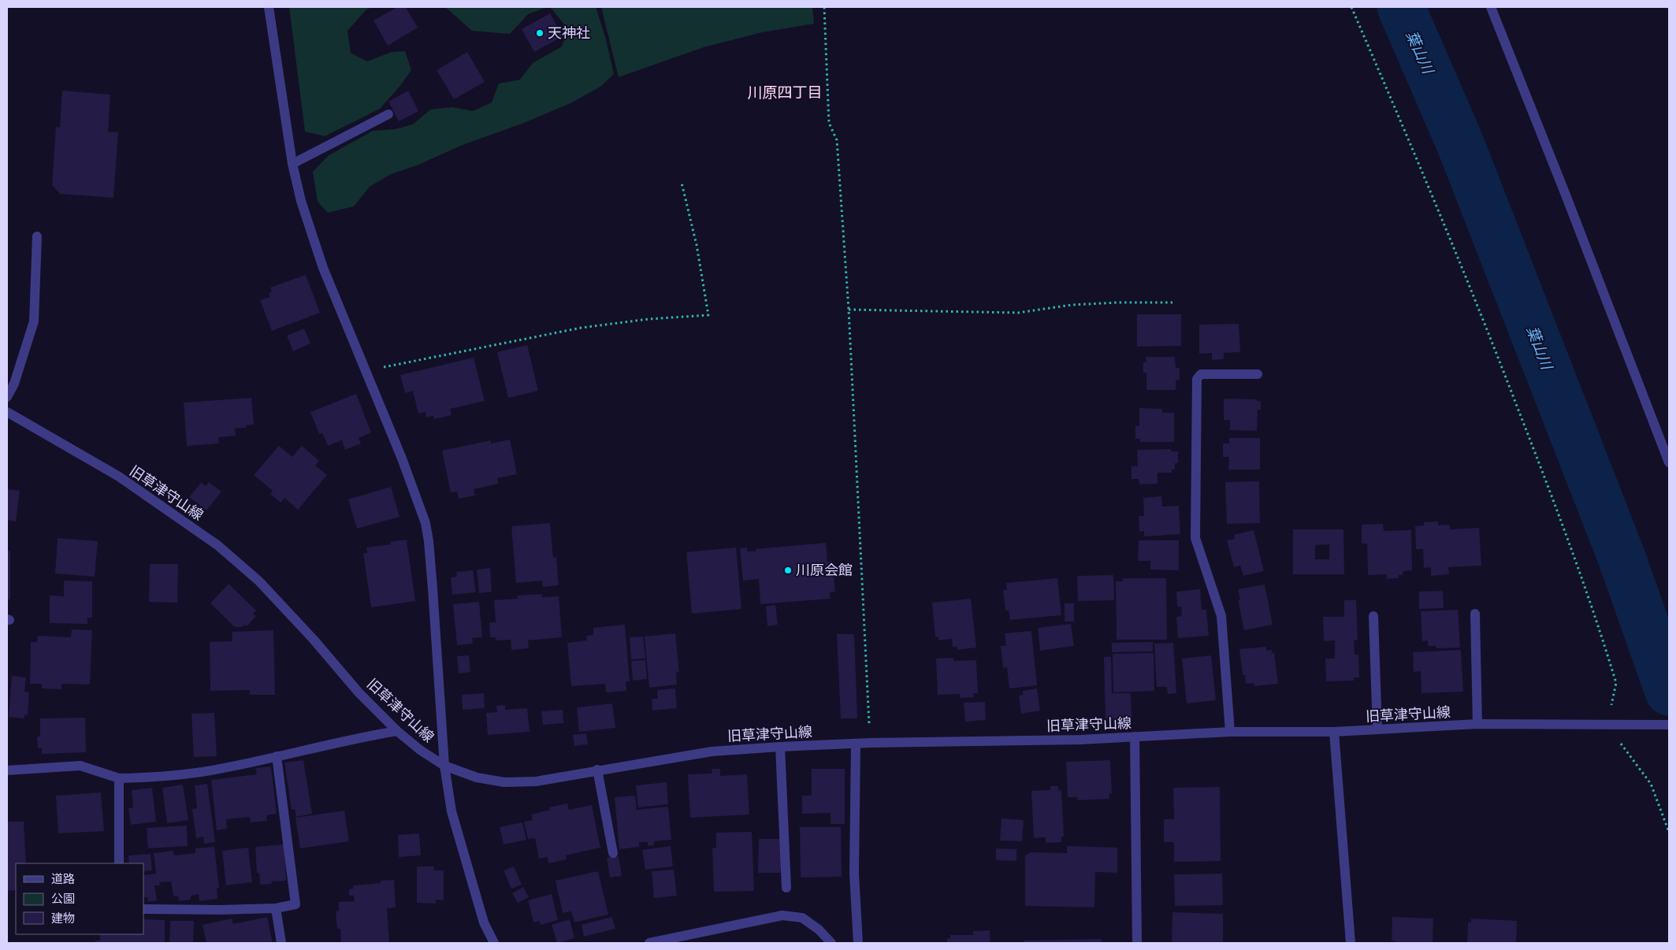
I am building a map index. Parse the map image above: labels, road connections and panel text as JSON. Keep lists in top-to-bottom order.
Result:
{
  "streets": {
    "street": ["旧草津守山線"]
  },
  "districts": ["川原四丁目"],
  "water": ["葉山川"],
  "places": ["天神社", "川原会館"],
  "legend": ["道路", "公園", "建物"]
}
